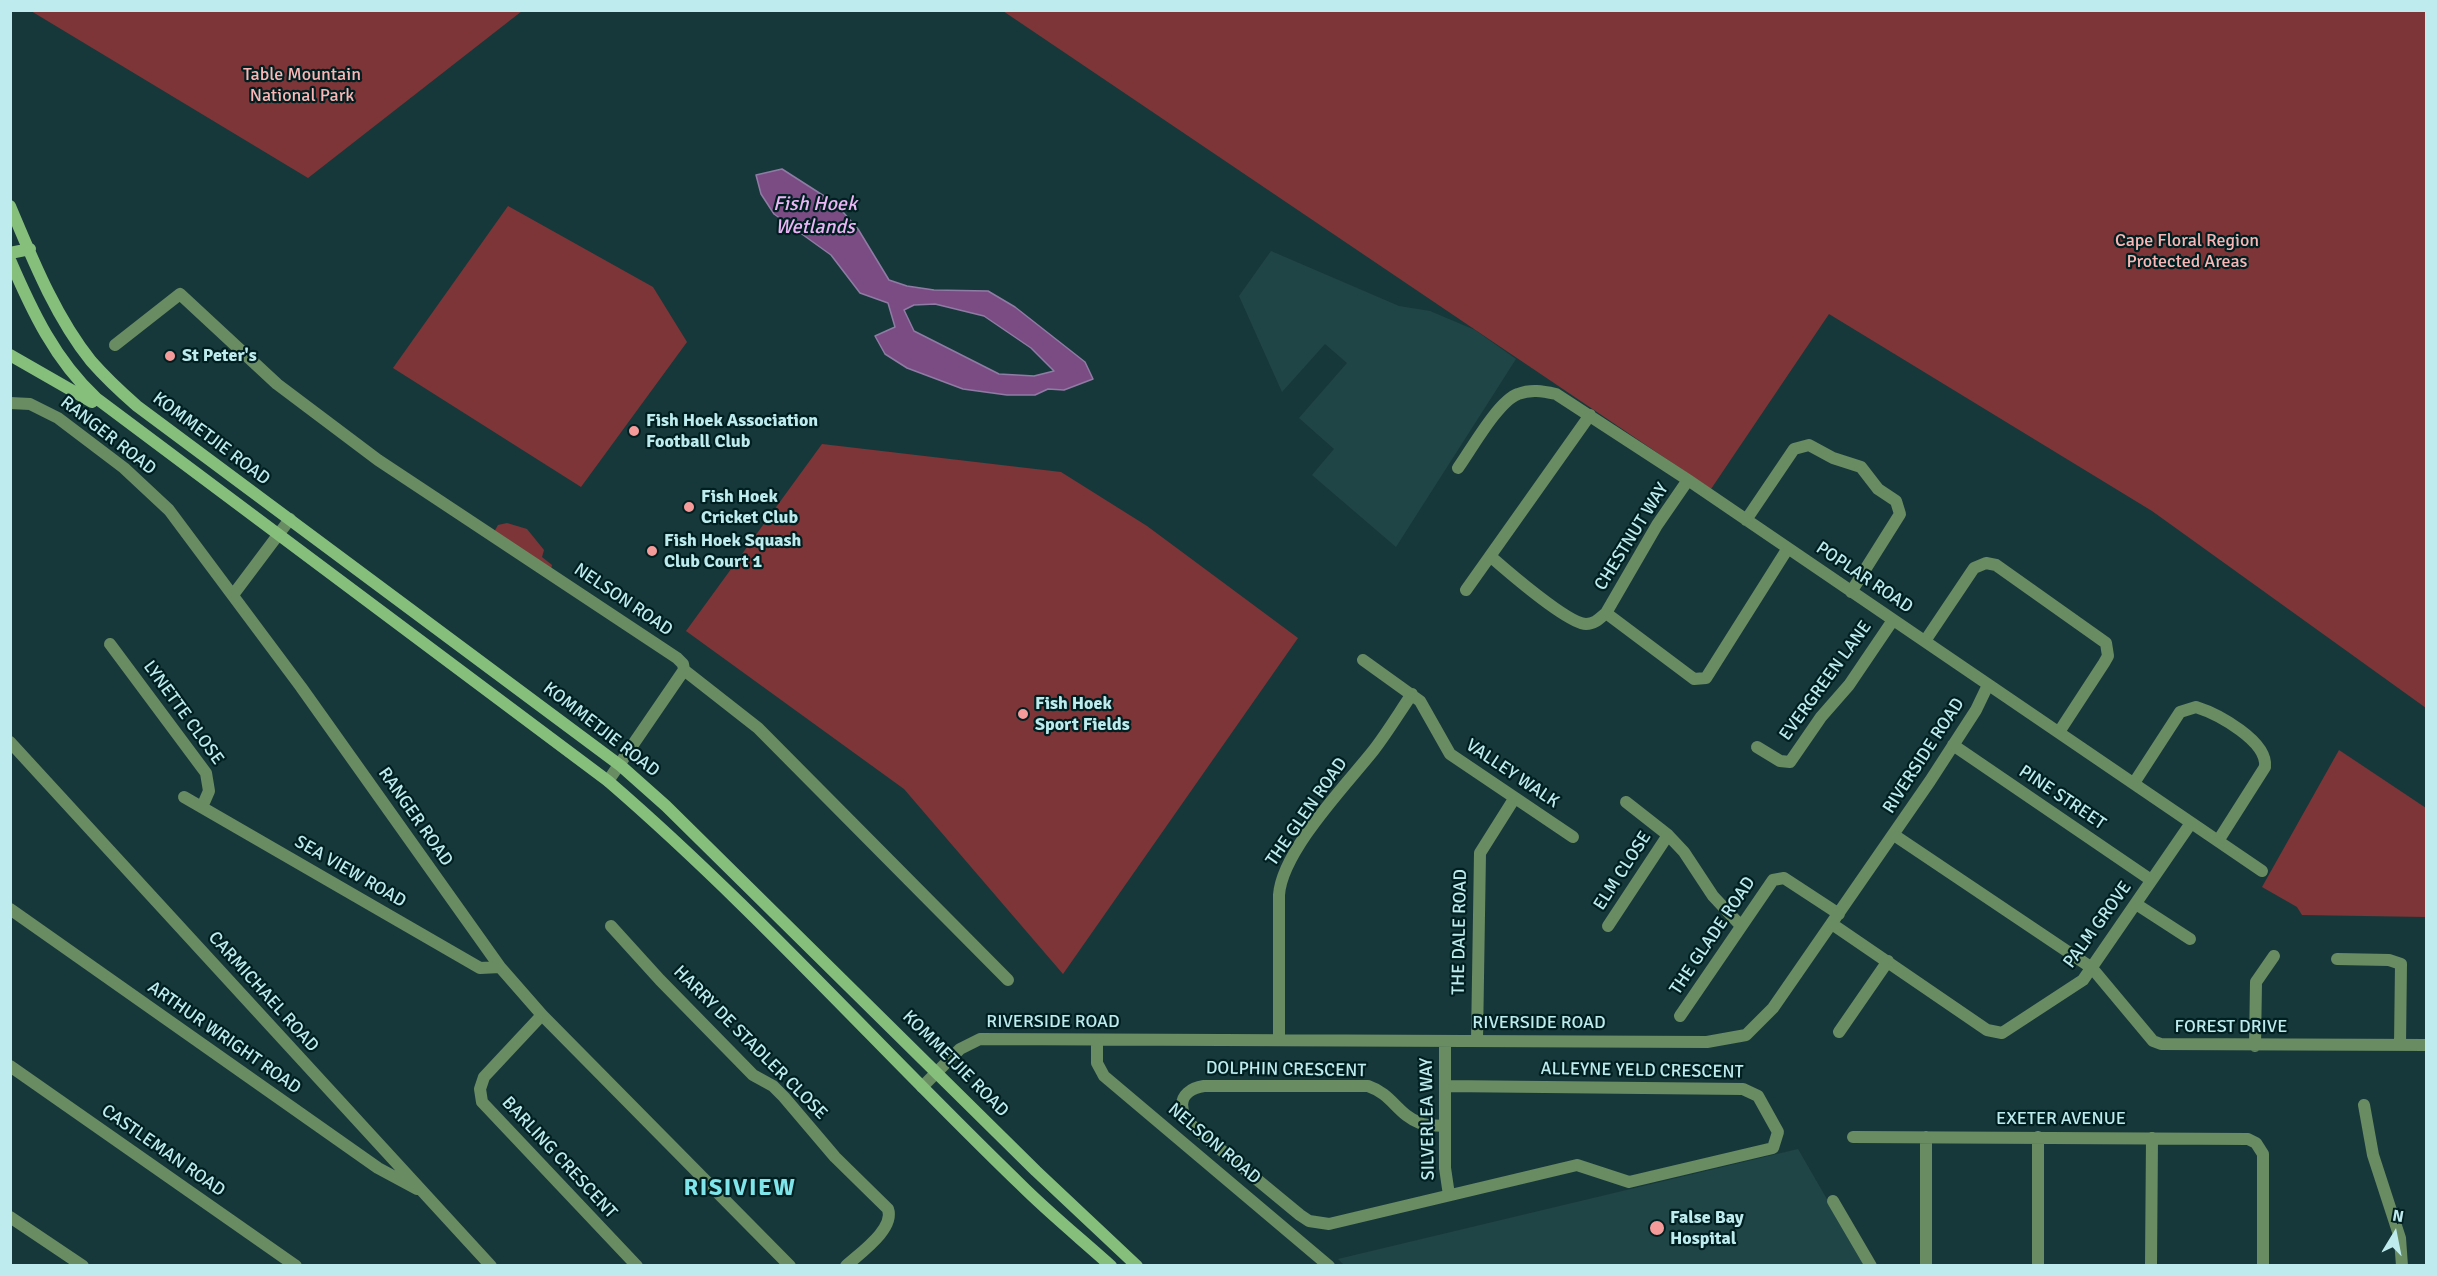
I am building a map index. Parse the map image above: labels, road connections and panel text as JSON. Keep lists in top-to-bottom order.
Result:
{
  "streets": {
    "main road": ["KOMMETJIE ROAD"],
    "street": [
      "RANGER ROAD",
      "CHESTNUT WAY",
      "POPLAR ROAD",
      "NELSON ROAD",
      "EVERGREEN LANE",
      "LYNETTE CLOSE",
      "RIVERSIDE ROAD",
      "VALLEY WALK",
      "PINE STREET",
      "THE GLEN ROAD",
      "ELM CLOSE",
      "SEA VIEW ROAD",
      "PALM GROVE",
      "THE DALE ROAD",
      "THE GLADE ROAD",
      "CARMICHAEL ROAD",
      "FOREST DRIVE",
      "ARTHUR WRIGHT ROAD",
      "HARRY DE STADLER CLOSE",
      "DOLPHIN CRESCENT",
      "ALLEYNE YELD CRESCENT",
      "SILVERLEA WAY",
      "EXETER AVENUE",
      "CASTLEMAN ROAD",
      "BARLING CRESCENT"
    ]
  },
  "crossings": [
    ["RANGER ROAD", "SEA VIEW ROAD"],
    ["RANGER ROAD", "BARLING CRESCENT"],
    ["KOMMETJIE ROAD", "RIVERSIDE ROAD"],
    ["CHESTNUT WAY", "POPLAR ROAD"],
    ["POPLAR ROAD", "EVERGREEN LANE"],
    ["POPLAR ROAD", "RIVERSIDE ROAD"],
    ["POPLAR ROAD", "PALM GROVE"],
    ["NELSON ROAD", "RIVERSIDE ROAD"],
    ["LYNETTE CLOSE", "SEA VIEW ROAD"],
    ["RIVERSIDE ROAD", "PINE STREET"],
    ["RIVERSIDE ROAD", "THE GLEN ROAD"],
    ["RIVERSIDE ROAD", "PALM GROVE"],
    ["RIVERSIDE ROAD", "THE DALE ROAD"],
    ["RIVERSIDE ROAD", "THE GLADE ROAD"],
    ["RIVERSIDE ROAD", "FOREST DRIVE"],
    ["RIVERSIDE ROAD", "SILVERLEA WAY"],
    ["VALLEY WALK", "THE GLEN ROAD"],
    ["VALLEY WALK", "THE DALE ROAD"],
    ["PINE STREET", "PALM GROVE"],
    ["PALM GROVE", "THE GLADE ROAD"],
    ["PALM GROVE", "FOREST DRIVE"],
    ["CARMICHAEL ROAD", "ARTHUR WRIGHT ROAD"],
    ["DOLPHIN CRESCENT", "ALLEYNE YELD CRESCENT"],
    ["DOLPHIN CRESCENT", "SILVERLEA WAY"],
    ["ALLEYNE YELD CRESCENT", "SILVERLEA WAY"]
  ],
  "districts": ["RISIVIEW"],
  "water": ["Fish Hoek Wetlands"],
  "parks": ["Table Mountain National Park", "Cape Floral Region Protected Areas"],
  "places": [
    "St Peter's",
    "Fish Hoek Association Football Club",
    "Fish Hoek Cricket Club",
    "Fish Hoek Squash Club Court 1",
    "Fish Hoek Sport Fields",
    "False Bay Hospital"
  ],
  "north": "top"
}
